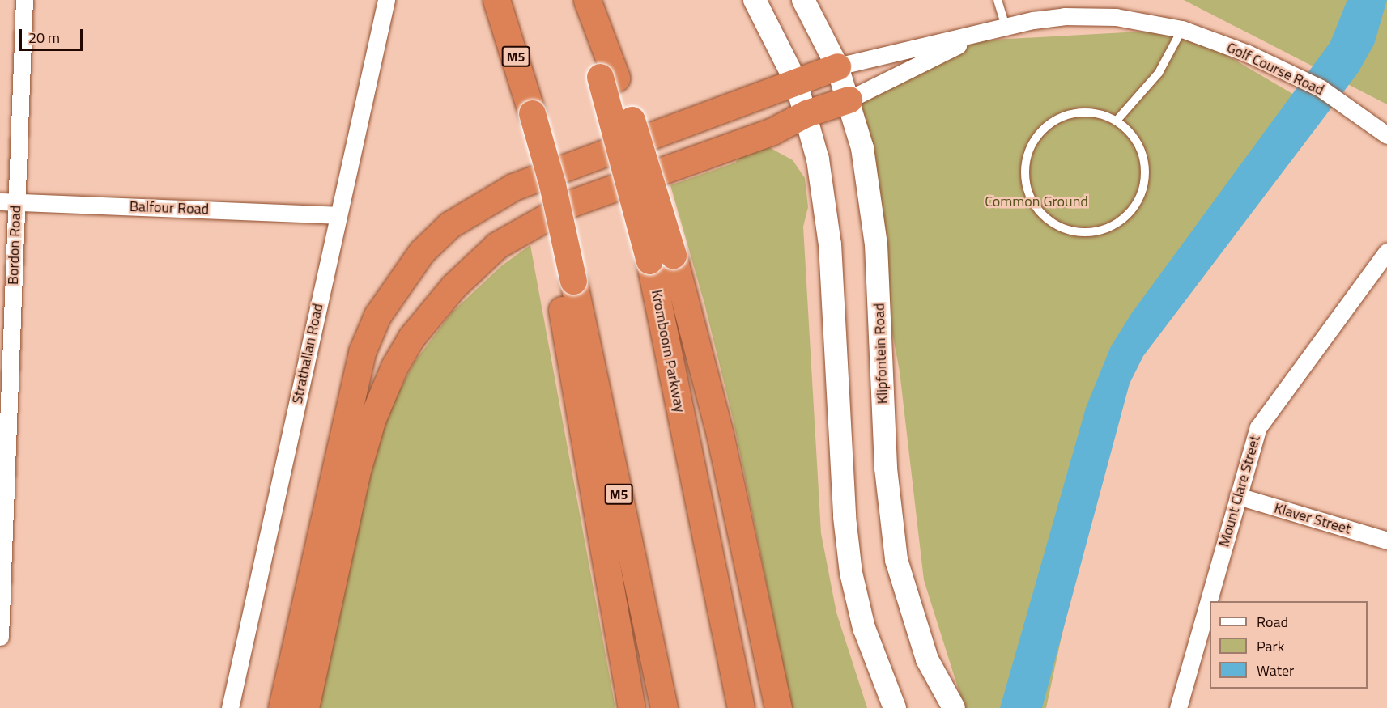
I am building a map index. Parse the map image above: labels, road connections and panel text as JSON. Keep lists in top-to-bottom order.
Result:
{
  "streets": {
    "highway": ["M5", "Kromboom Parkway"],
    "main road": ["Klipfontein Road"],
    "street": [
      "Golf Course Road",
      "Balfour Road",
      "Bordon Road",
      "Strathallan Road",
      "Mount Clare Street",
      "Klaver Street"
    ]
  },
  "crossings": [
    ["Golf Course Road", "Klipfontein Road"],
    ["Balfour Road", "Bordon Road"],
    ["Balfour Road", "Strathallan Road"],
    ["Mount Clare Street", "Klaver Street"]
  ],
  "parks": ["Common Ground"],
  "legend": ["Road", "Park", "Water"],
  "scale_bar": "20 m"
}
